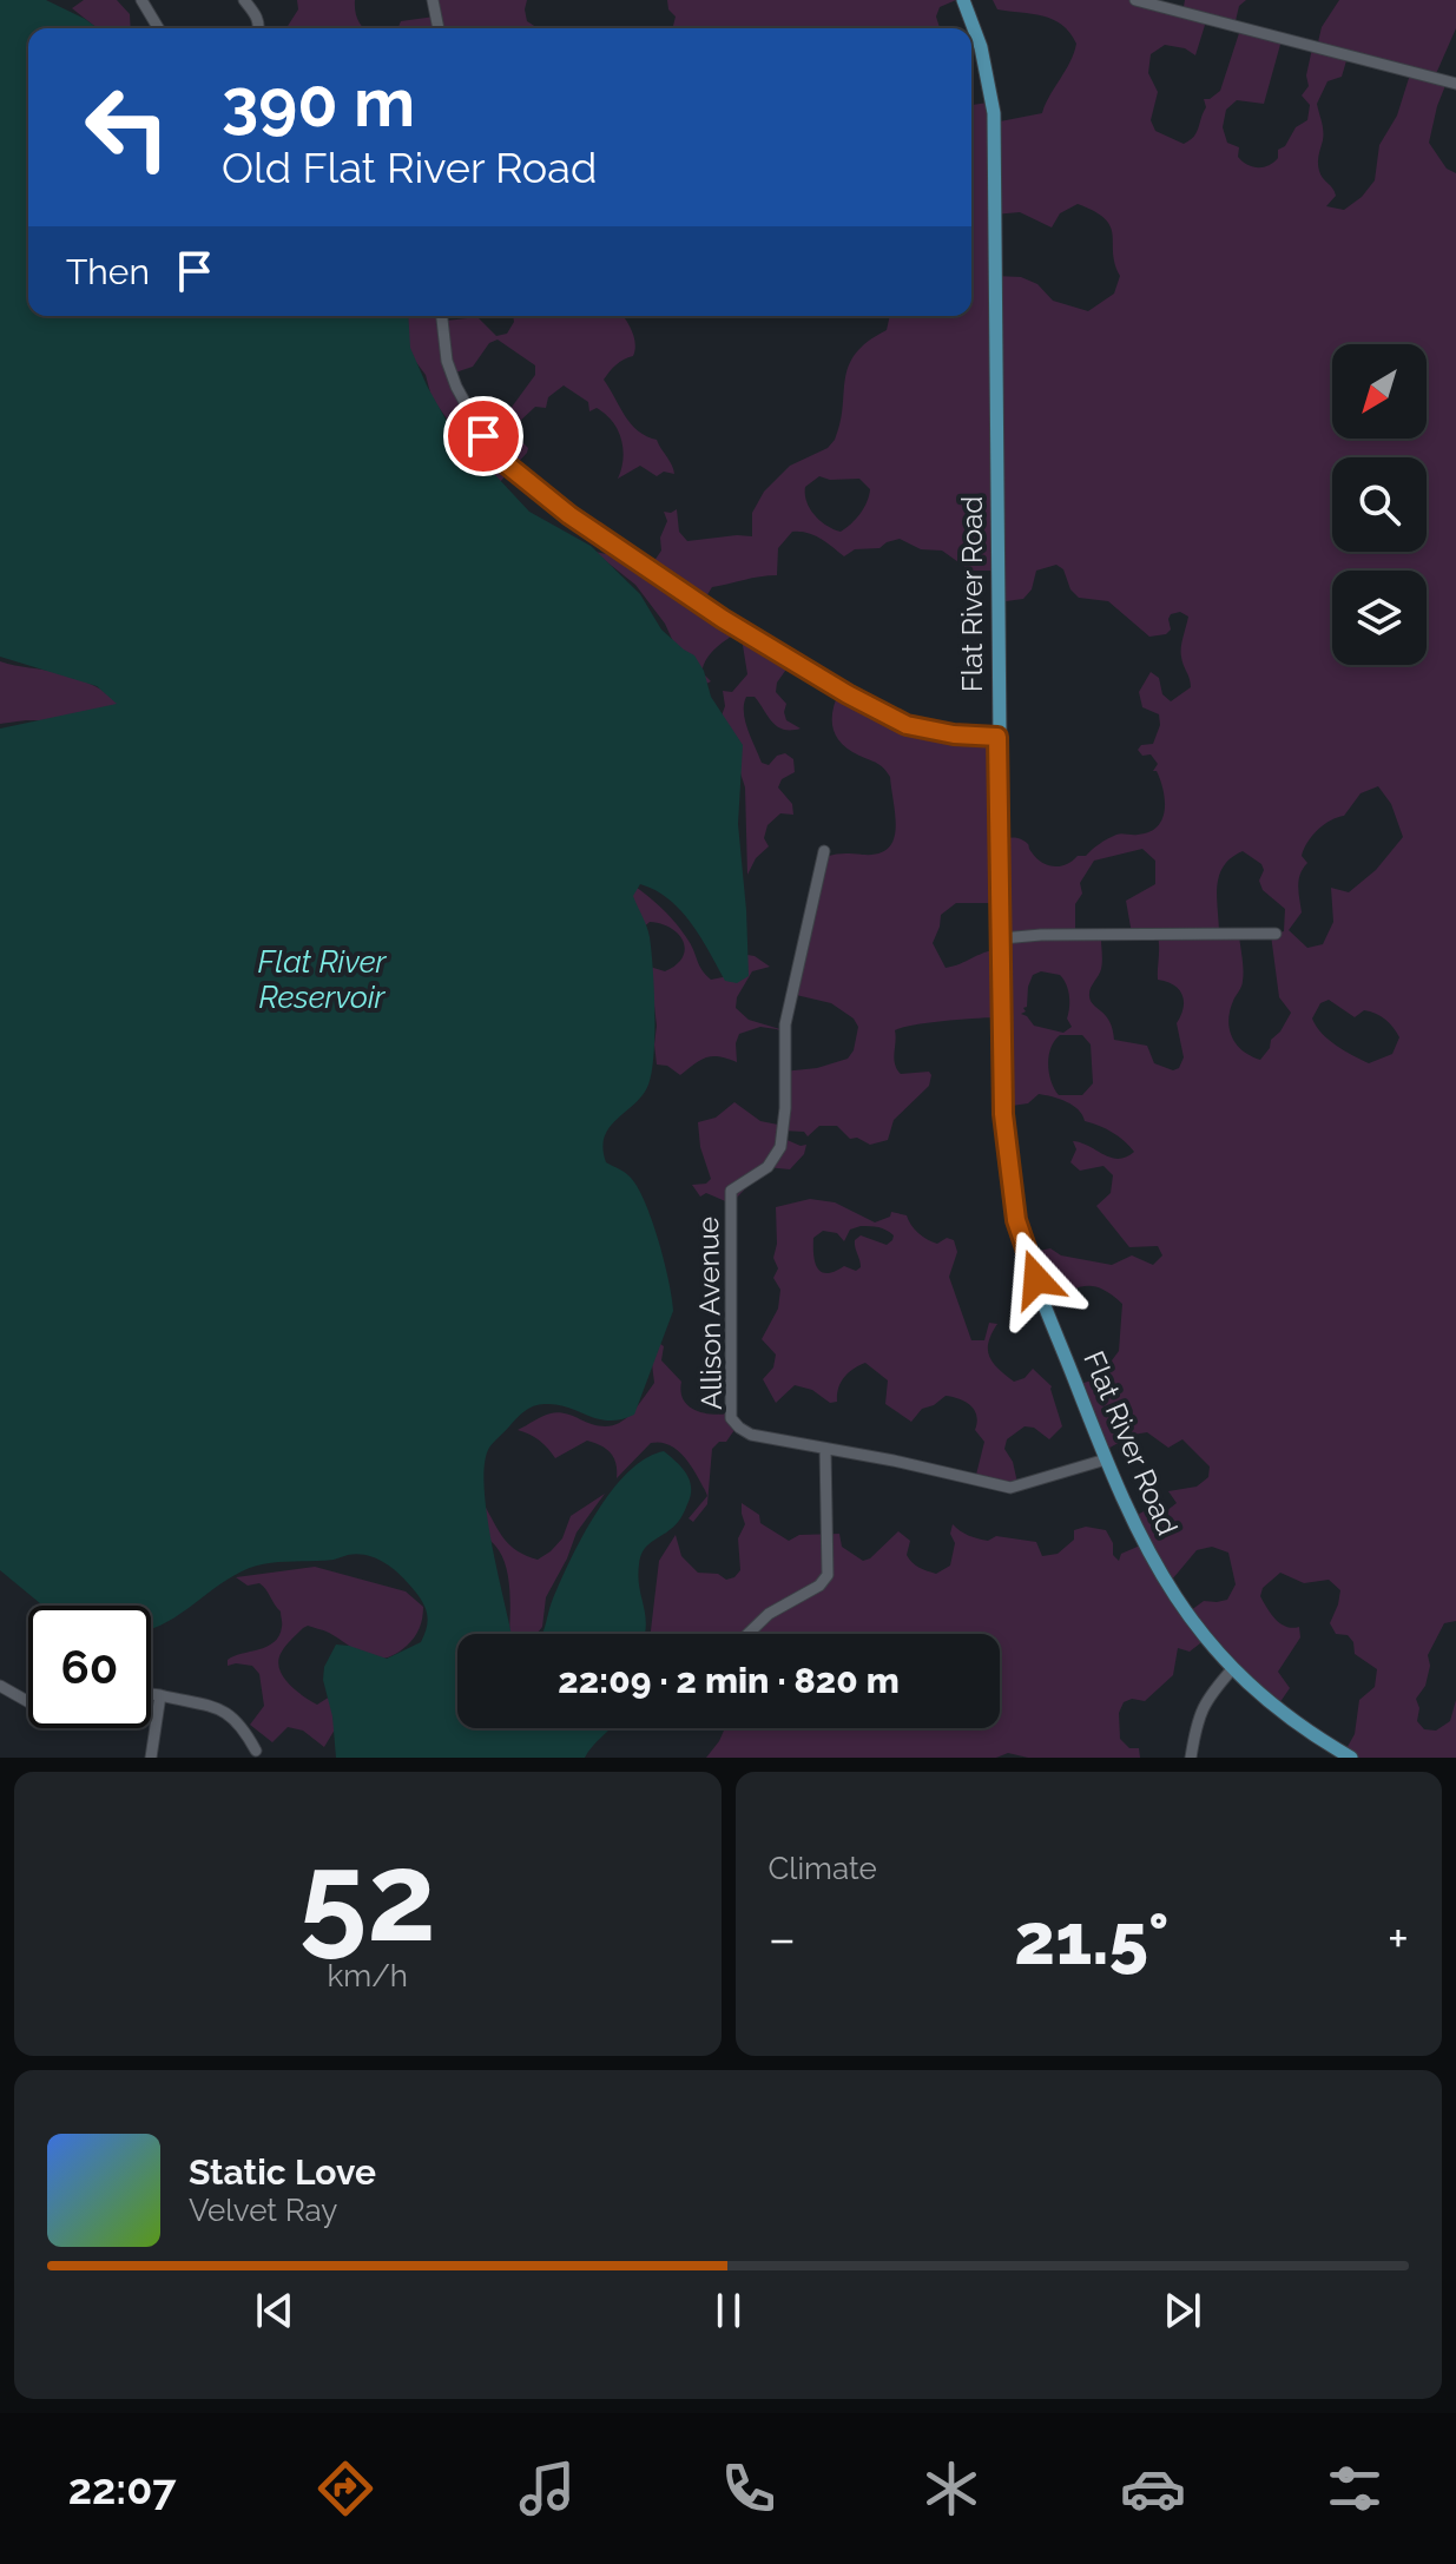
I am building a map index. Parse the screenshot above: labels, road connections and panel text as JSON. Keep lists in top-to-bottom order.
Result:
{
  "streets": {
    "main road": ["Flat River Road"],
    "street": ["Allison Avenue"]
  },
  "crossings": [
    ["Flat River Road", "Allison Avenue"]
  ],
  "water": ["Flat River Reservoir"],
  "north": "bottom left",
  "page": {
    "turn": ["390 m", "Old Flat River Road"],
    "then": "Then",
    "limit": "60",
    "trip": "22:09 · 2 min · 820 m",
    "tile": [
      ["52", "km/h"],
      "Climate"
    ],
    "heat": ["−", "21.5°", "+"],
    "song": ["Static Love", "Velvet Ray"],
    "tabs": "22:07"
  }
}
